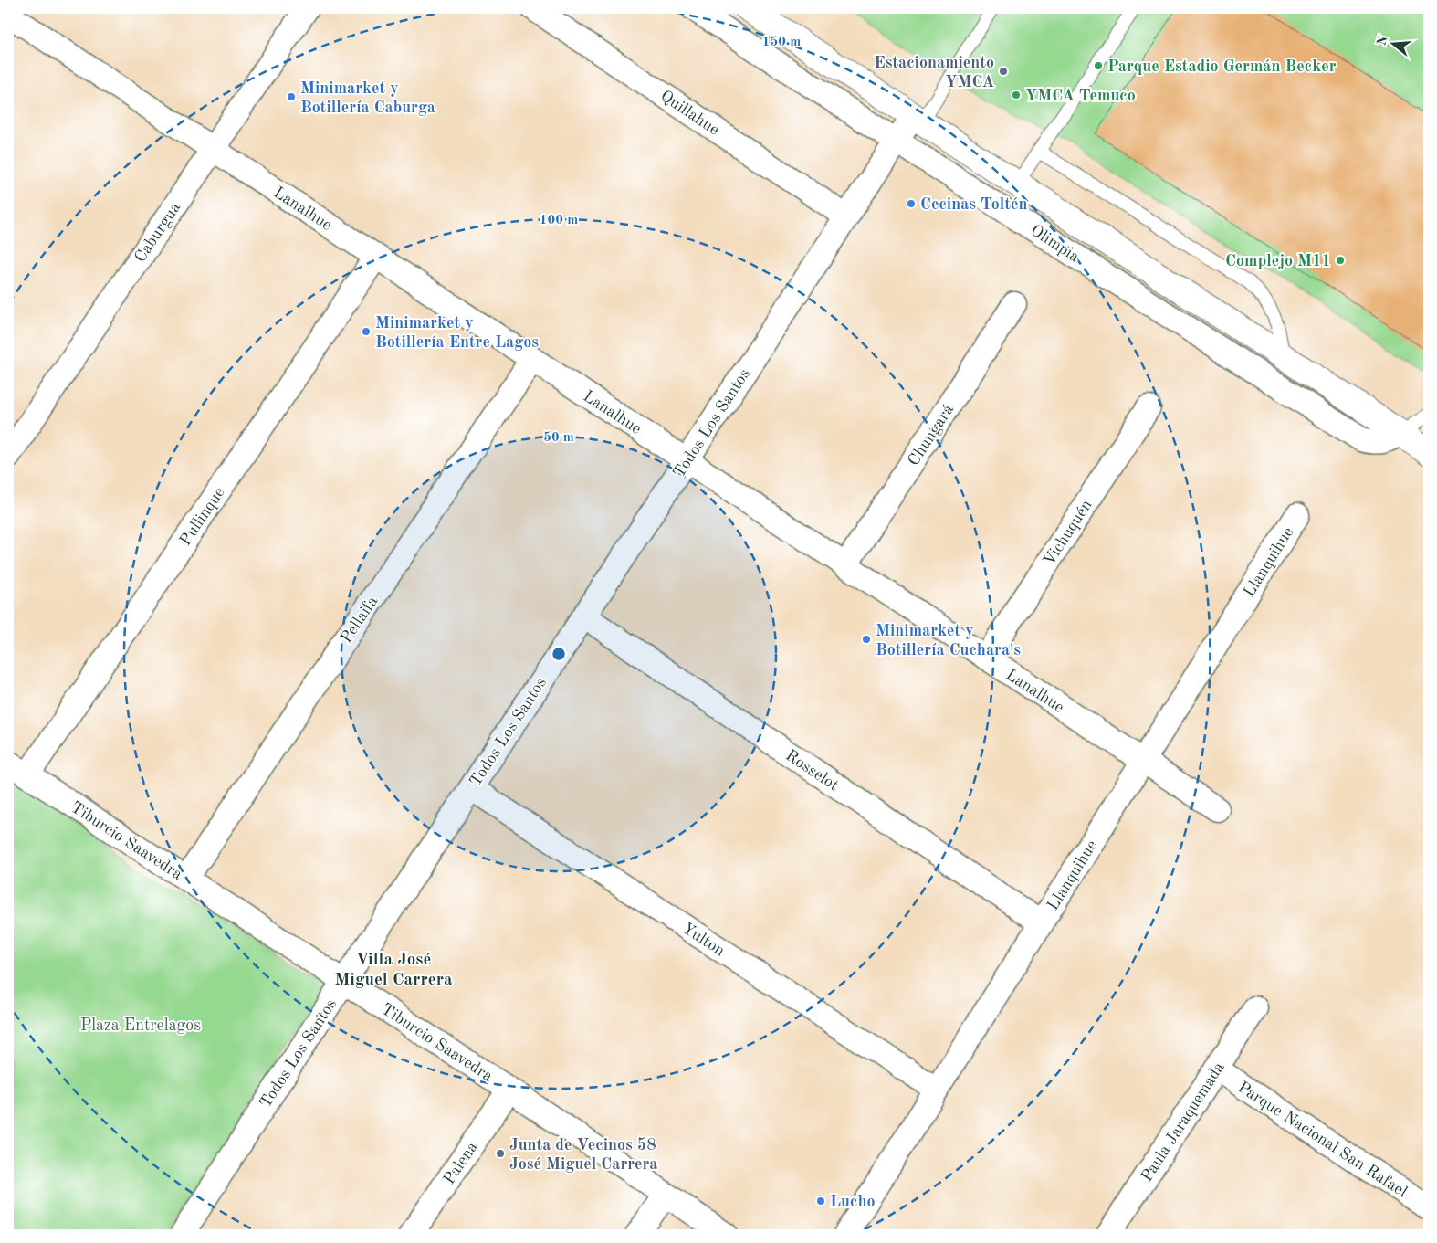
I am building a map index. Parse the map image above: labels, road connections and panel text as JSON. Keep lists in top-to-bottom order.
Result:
{
  "streets": {
    "street": [
      "Quillahue",
      "Lanalhue",
      "Caburgua",
      "Olimpia",
      "Todos Los Santos",
      "Chungará",
      "Pullinque",
      "Vichuquén",
      "Llanquihue",
      "Pellaifa",
      "Rosselot",
      "Tiburcio Saavedra",
      "Yulton",
      "Paula Jaraquemada",
      "Parque Nacional San Rafael",
      "Palena"
    ]
  },
  "crossings": [
    ["Quillahue", "Todos Los Santos"],
    ["Lanalhue", "Caburgua"],
    ["Lanalhue", "Todos Los Santos"],
    ["Lanalhue", "Chungará"],
    ["Lanalhue", "Pullinque"],
    ["Lanalhue", "Vichuquén"],
    ["Lanalhue", "Llanquihue"],
    ["Lanalhue", "Pellaifa"],
    ["Olimpia", "Todos Los Santos"],
    ["Todos Los Santos", "Rosselot"],
    ["Todos Los Santos", "Tiburcio Saavedra"],
    ["Todos Los Santos", "Yulton"],
    ["Pullinque", "Tiburcio Saavedra"],
    ["Llanquihue", "Rosselot"],
    ["Llanquihue", "Yulton"],
    ["Pellaifa", "Tiburcio Saavedra"],
    ["Tiburcio Saavedra", "Palena"],
    ["Paula Jaraquemada", "Parque Nacional San Rafael"]
  ],
  "districts": ["Villa José Miguel Carrera"],
  "parks": ["Plaza Entrelagos"],
  "places": [
    "Parque Estadio Germán Becker",
    "Estacionamiento YMCA",
    "YMCA Temuco",
    "Minimarket y Botillería Caburga",
    "Cecinas Toltén",
    "Complejo M11",
    "Minimarket y Botillería Entre Lagos",
    "Minimarket y Botillería Cuchara's",
    "Junta de Vecinos 58 José Miguel Carrera",
    "Lucho"
  ],
  "north": "left",
  "rings": ["150 m", "100 m", "50 m"]
}
